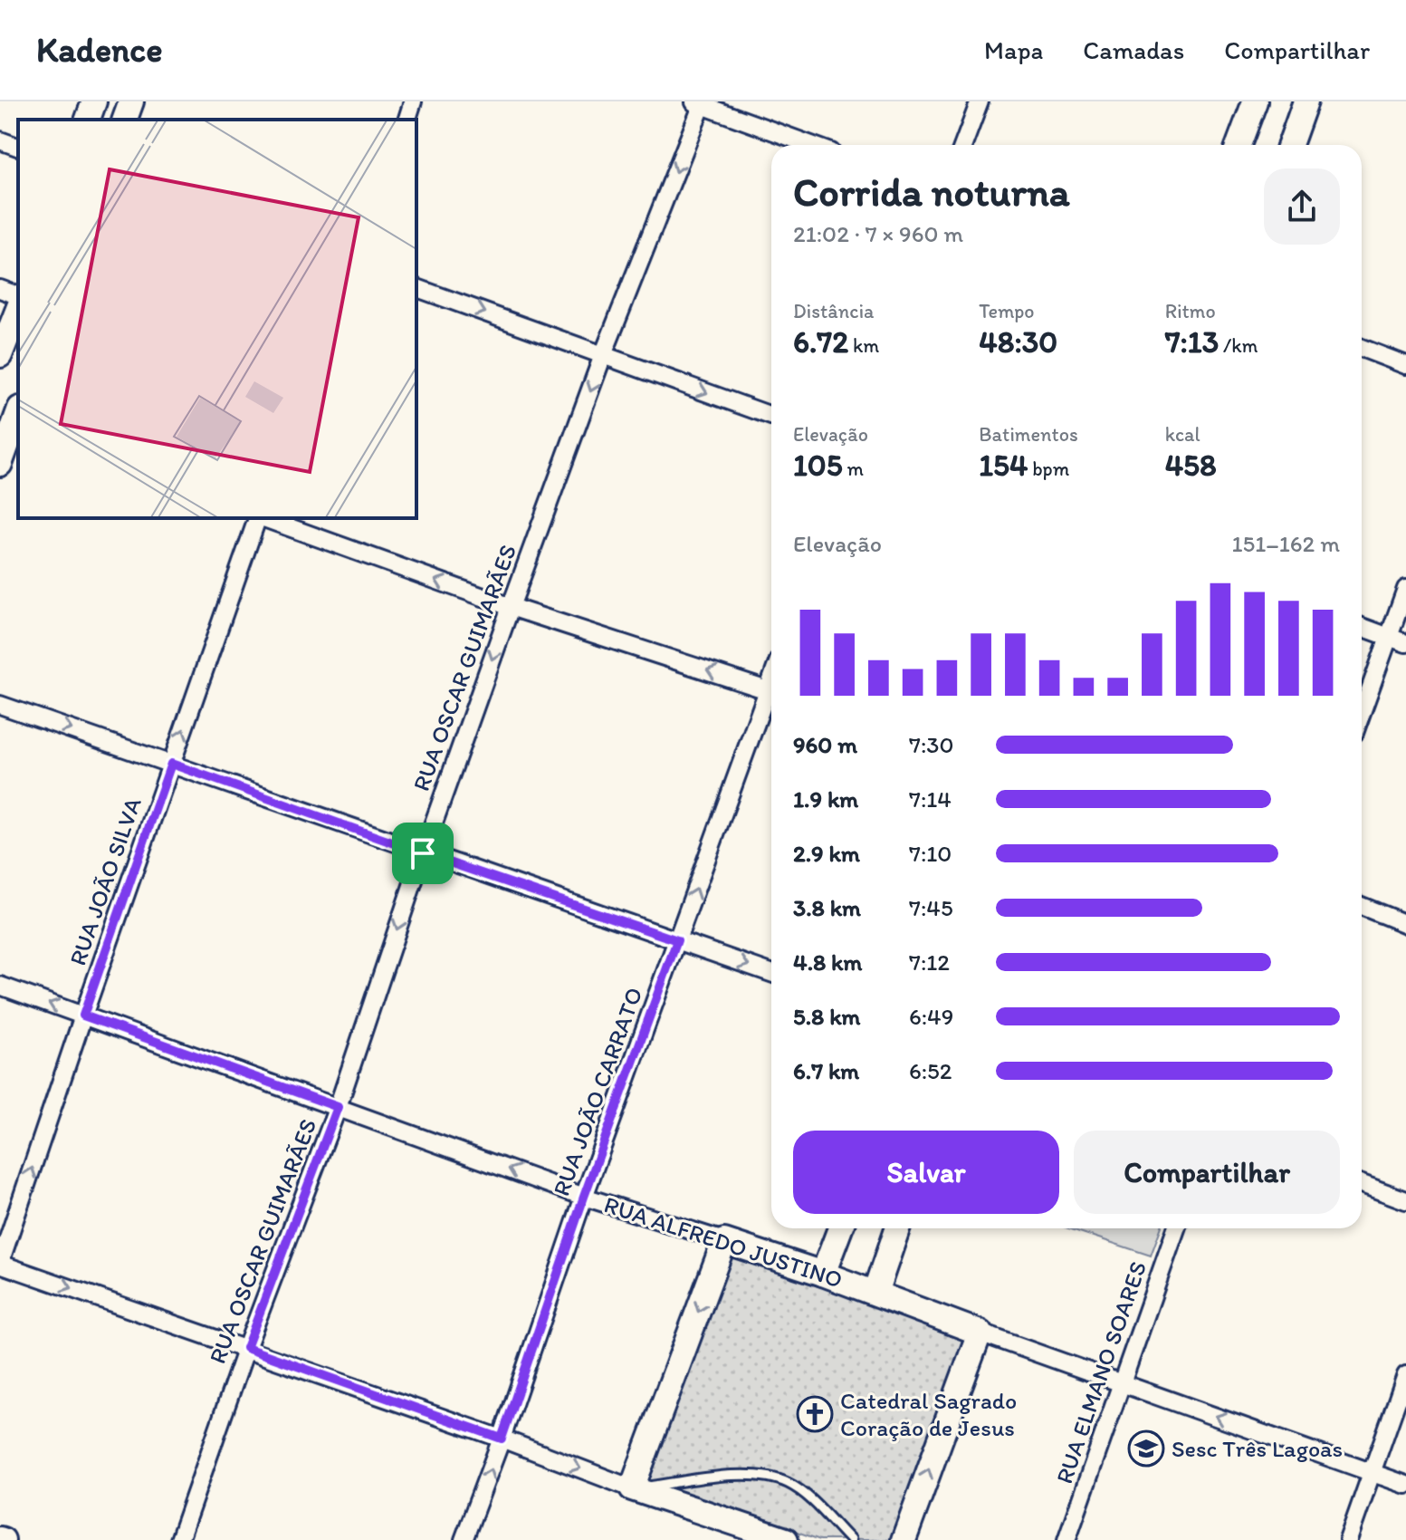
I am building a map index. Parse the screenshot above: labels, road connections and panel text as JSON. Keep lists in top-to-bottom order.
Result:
{
  "streets": {
    "main road": ["RUA ALFREDO JUSTINO"],
    "street": [
      "RUA OSCAR GUIMARÃES",
      "RUA JOÃO SILVA",
      "RUA JOÃO CARRATO",
      "RUA ELMANO SOARES"
    ]
  },
  "crossings": [
    ["RUA OSCAR GUIMARÃES", "RUA ALFREDO JUSTINO"],
    ["RUA JOÃO SILVA", "RUA ALFREDO JUSTINO"],
    ["RUA JOÃO CARRATO", "RUA ALFREDO JUSTINO"],
    ["RUA ALFREDO JUSTINO", "RUA ELMANO SOARES"]
  ],
  "one_way": [
    "RUA OSCAR GUIMARÃES",
    "RUA JOÃO SILVA",
    "RUA JOÃO CARRATO",
    "RUA ALFREDO JUSTINO"
  ],
  "places": {
    "church": ["Catedral Sagrado Coração de Jesus"],
    "school or university": ["Sesc Três Lagoas"]
  },
  "page": {
    "header": "Kadence",
    "nav": ["Mapa", "Camadas", "Compartilhar"],
    "heading": ["Corrida noturna", "21:02 · 7 × 960 m"],
    "stats": [
      ["Distância", "6.72 km"],
      ["Tempo", "48:30"],
      ["Ritmo", "7:13 /km"],
      ["Elevação", "105 m"],
      ["Batimentos", "154 bpm"],
      ["kcal", "458"]
    ],
    "chart": ["Elevação", "151–162 m"],
    "list": [
      {
        "name": "960 m",
        "note": "7:30"
      },
      {
        "name": "1.9 km",
        "note": "7:14"
      },
      {
        "name": "2.9 km",
        "note": "7:10"
      },
      {
        "name": "3.8 km",
        "note": "7:45"
      },
      {
        "name": "4.8 km",
        "note": "7:12"
      },
      {
        "name": "5.8 km",
        "note": "6:49"
      },
      {
        "name": "6.7 km",
        "note": "6:52"
      }
    ],
    "buttons": ["Salvar", "Compartilhar"]
  }
}
